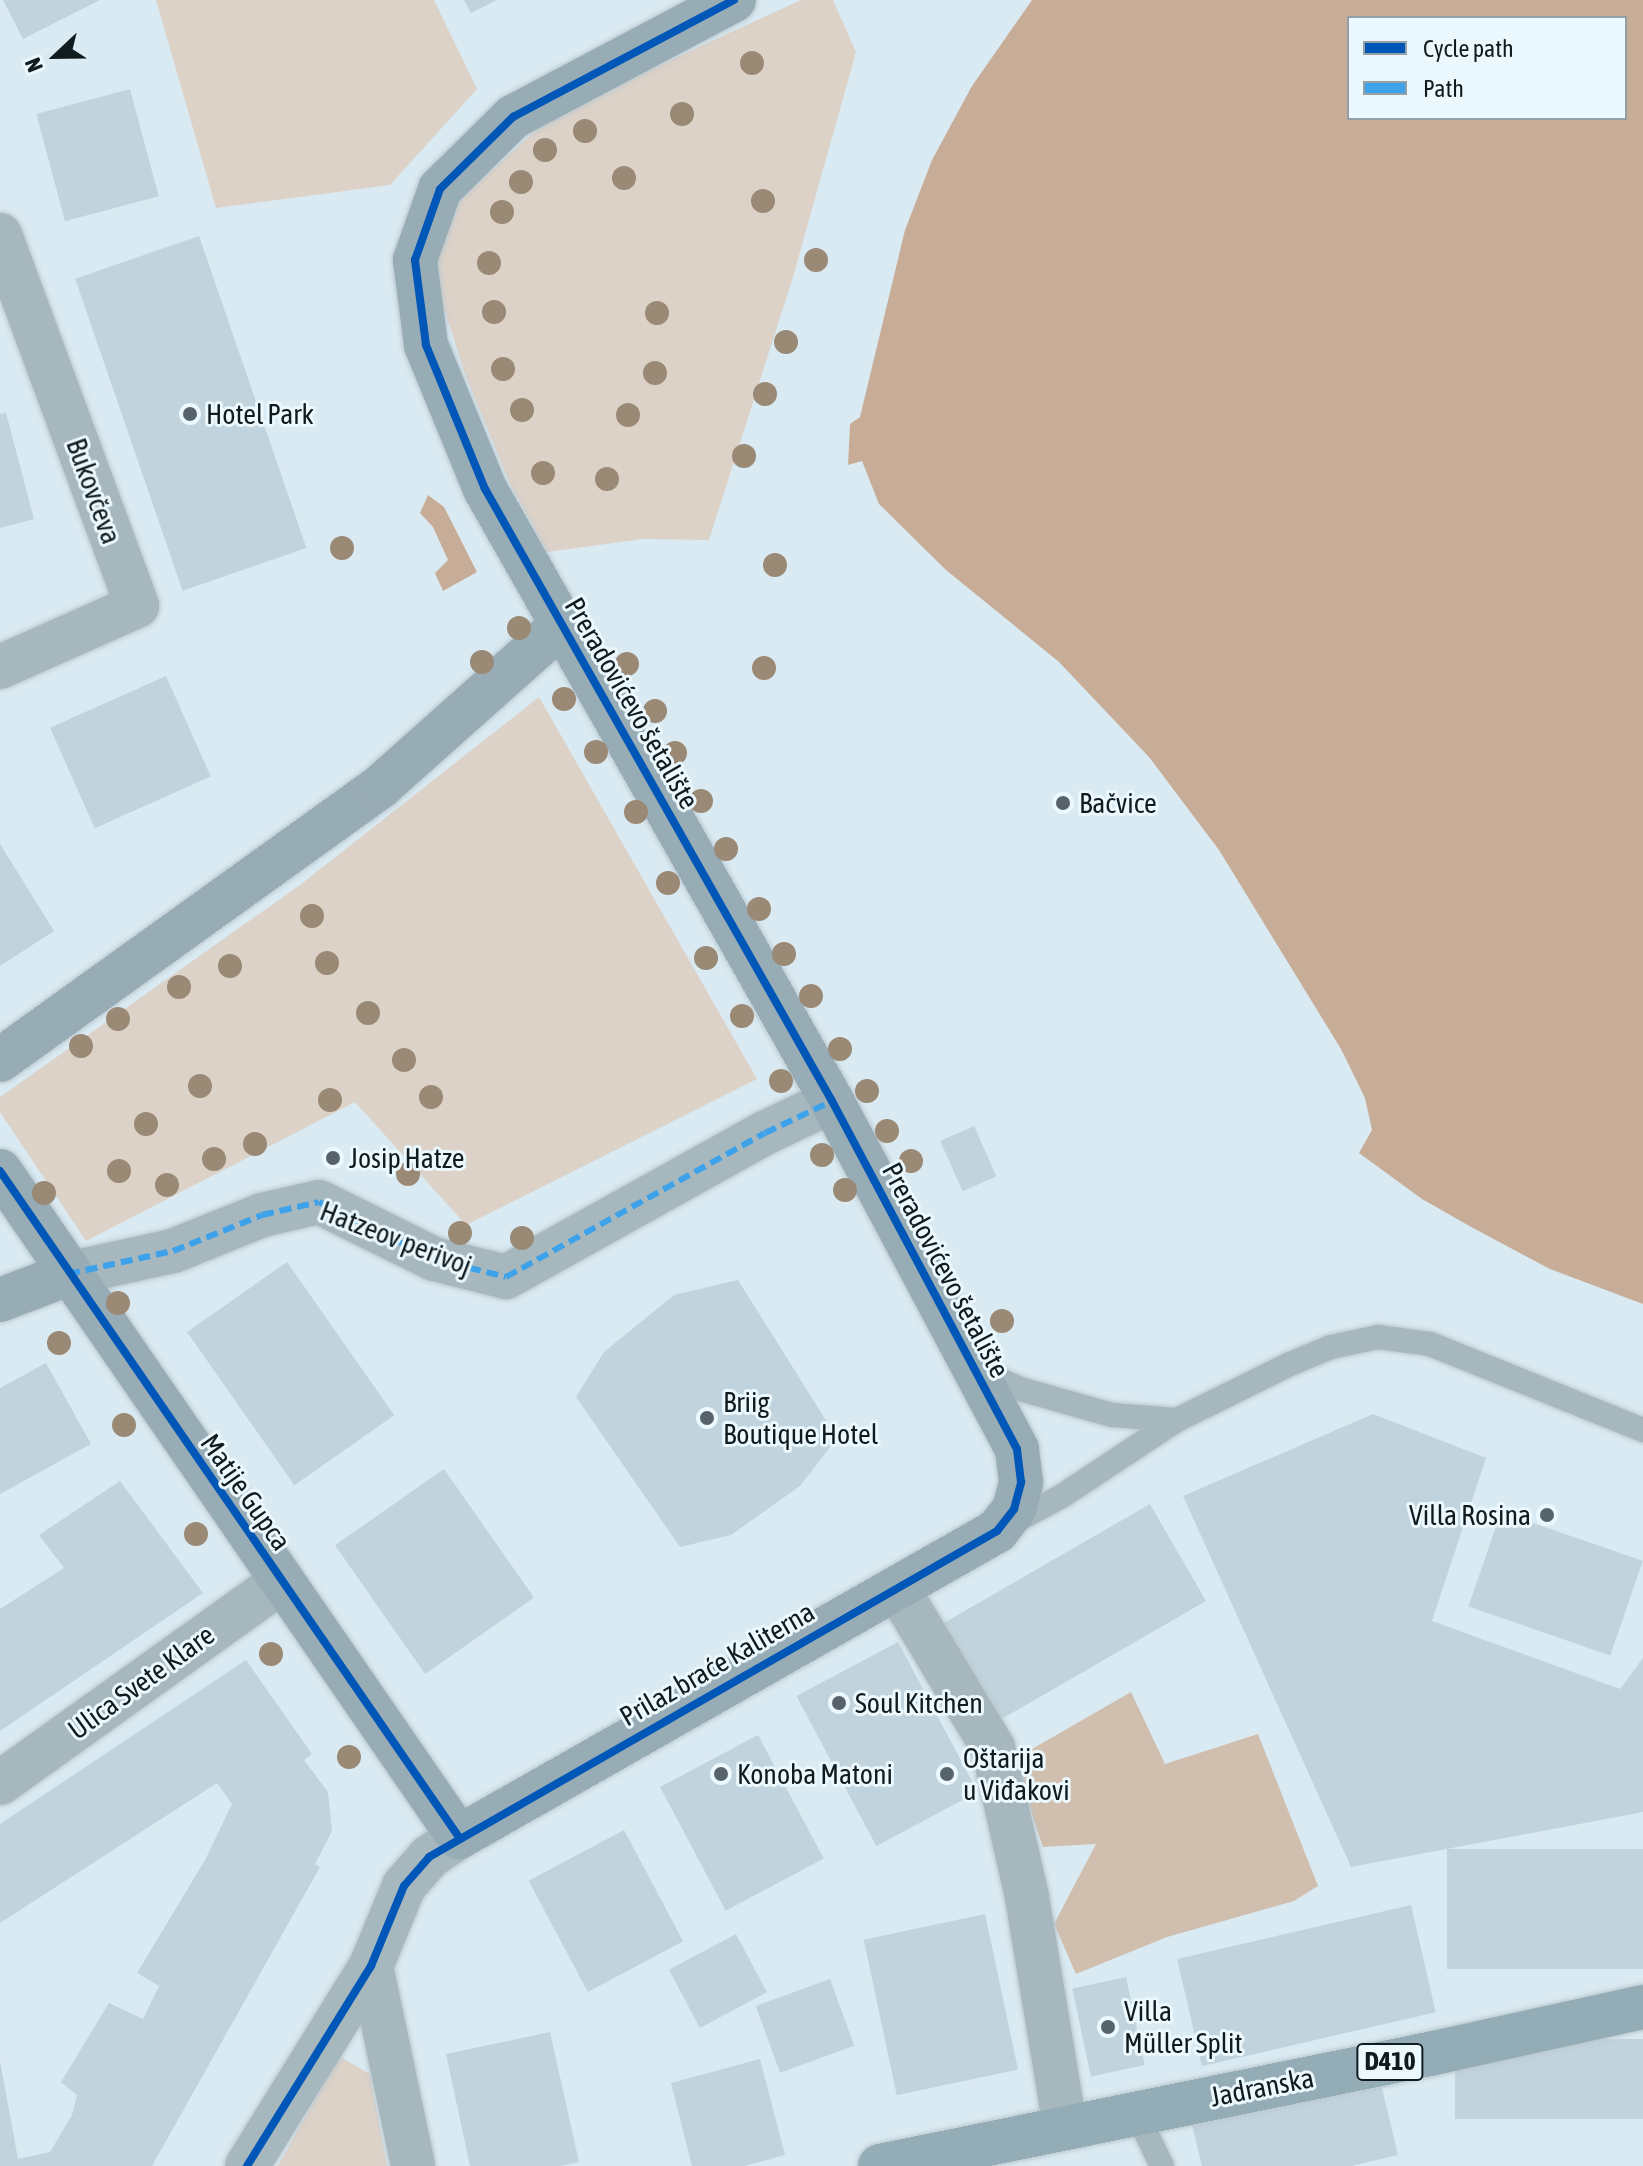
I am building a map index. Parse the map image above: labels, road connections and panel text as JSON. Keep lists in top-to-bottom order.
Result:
{
  "streets": {
    "main road": ["D410", "Jadranska"],
    "street": [
      "Bukovčeva",
      "Preradovićevo šetalište",
      "Hatzeov perivoj",
      "Matije Gupca",
      "Prilaz braće Kaliterna",
      "Ulica Svete Klare"
    ]
  },
  "crossings": [
    ["Preradovićevo šetalište", "Hatzeov perivoj"],
    ["Preradovićevo šetalište", "Prilaz braće Kaliterna"],
    ["Hatzeov perivoj", "Matije Gupca"],
    ["Matije Gupca", "Prilaz braće Kaliterna"],
    ["Matije Gupca", "Ulica Svete Klare"]
  ],
  "places": [
    "Hotel Park",
    "Bačvice",
    "Josip Hatze",
    "Briig Boutique Hotel",
    "Villa Rosina",
    "Soul Kitchen",
    "Konoba Matoni",
    "Oštarija u Viđakovi",
    "Villa Müller Split"
  ],
  "legend": ["Cycle path", "Path"],
  "north": "left"
}
